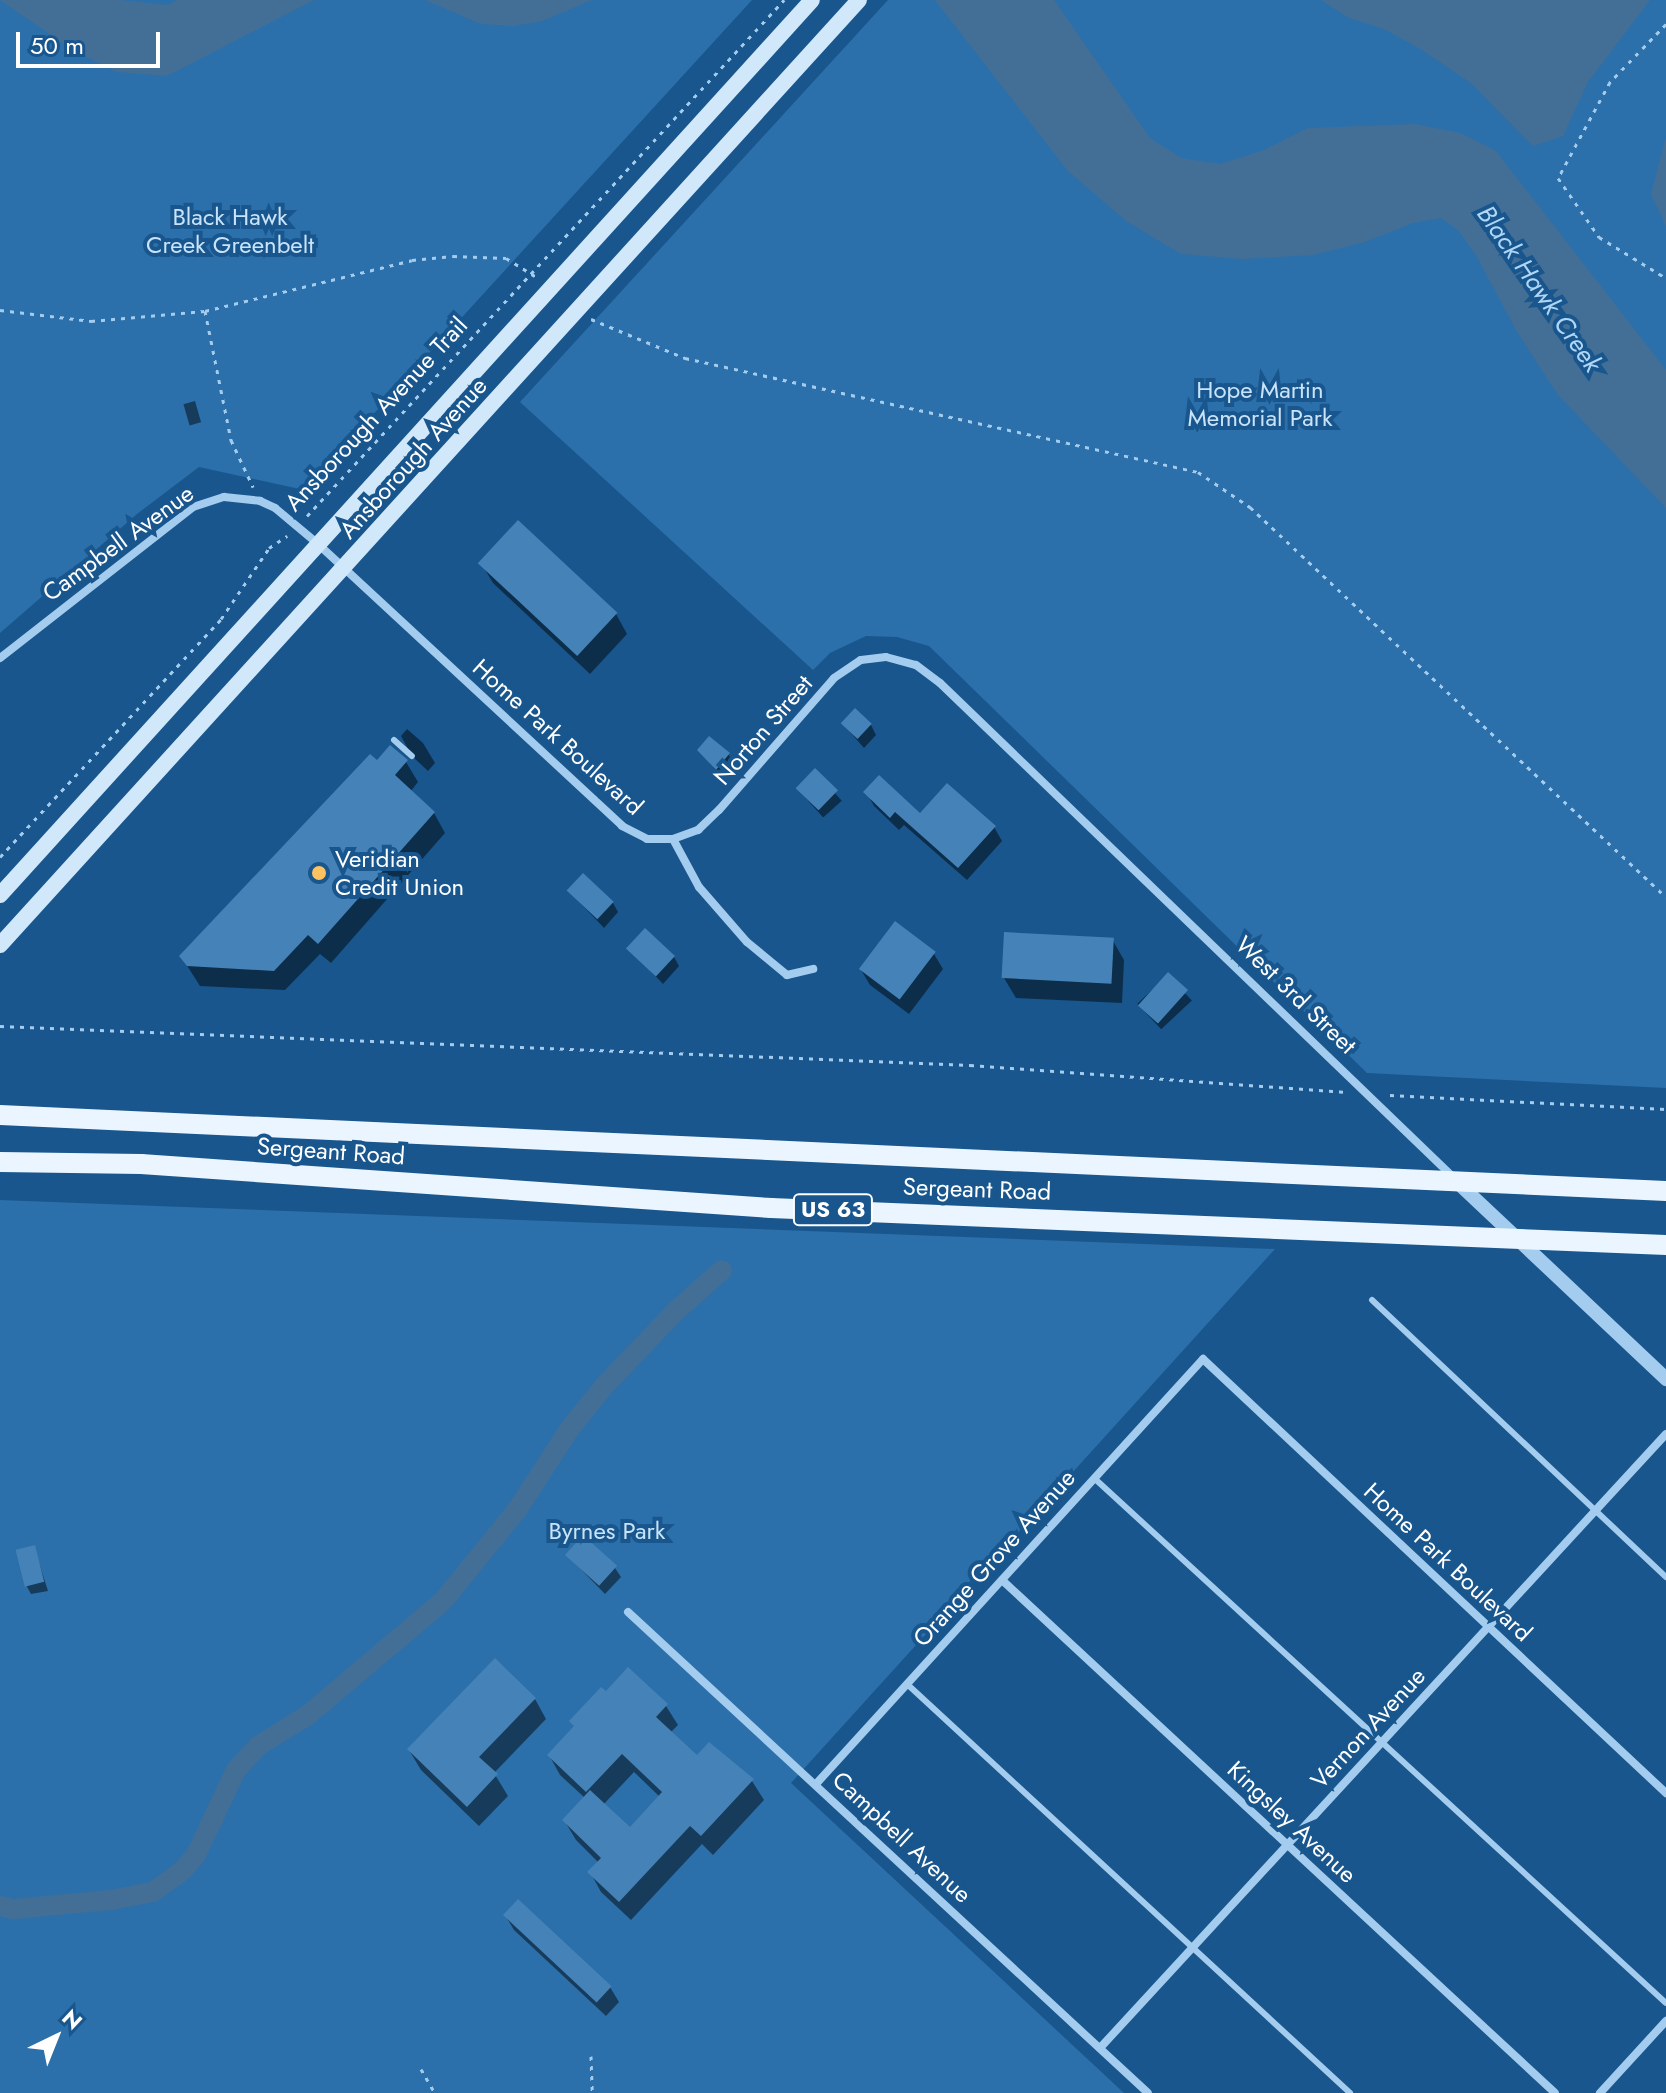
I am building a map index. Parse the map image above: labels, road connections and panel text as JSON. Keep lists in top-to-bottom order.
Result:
{
  "streets": {
    "main road": ["Ansborough Avenue", "Sergeant Road", "US 63"],
    "street": [
      "Campbell Avenue",
      "Norton Street",
      "Home Park Boulevard",
      "West 3rd Street",
      "Orange Grove Avenue",
      "Vernon Avenue",
      "Kingsley Avenue"
    ],
    "path": ["Ansborough Avenue Trail"]
  },
  "crossings": [
    ["Ansborough Avenue Trail", "Campbell Avenue"],
    ["Ansborough Avenue", "Campbell Avenue"],
    ["Ansborough Avenue", "Home Park Boulevard"],
    ["Campbell Avenue", "Home Park Boulevard"],
    ["Campbell Avenue", "Orange Grove Avenue"],
    ["Campbell Avenue", "Vernon Avenue"],
    ["Norton Street", "Home Park Boulevard"],
    ["Norton Street", "West 3rd Street"],
    ["Home Park Boulevard", "Orange Grove Avenue"],
    ["Home Park Boulevard", "Vernon Avenue"],
    ["West 3rd Street", "Sergeant Road"],
    ["Orange Grove Avenue", "Kingsley Avenue"],
    ["Vernon Avenue", "Kingsley Avenue"]
  ],
  "water": ["Black Hawk Creek"],
  "parks": ["Black Hawk Creek Greenbelt", "Hope Martin Memorial Park", "Byrnes Park"],
  "places": ["Veridian Credit Union"],
  "scale_bar": "50 m",
  "north": "top right"
}
